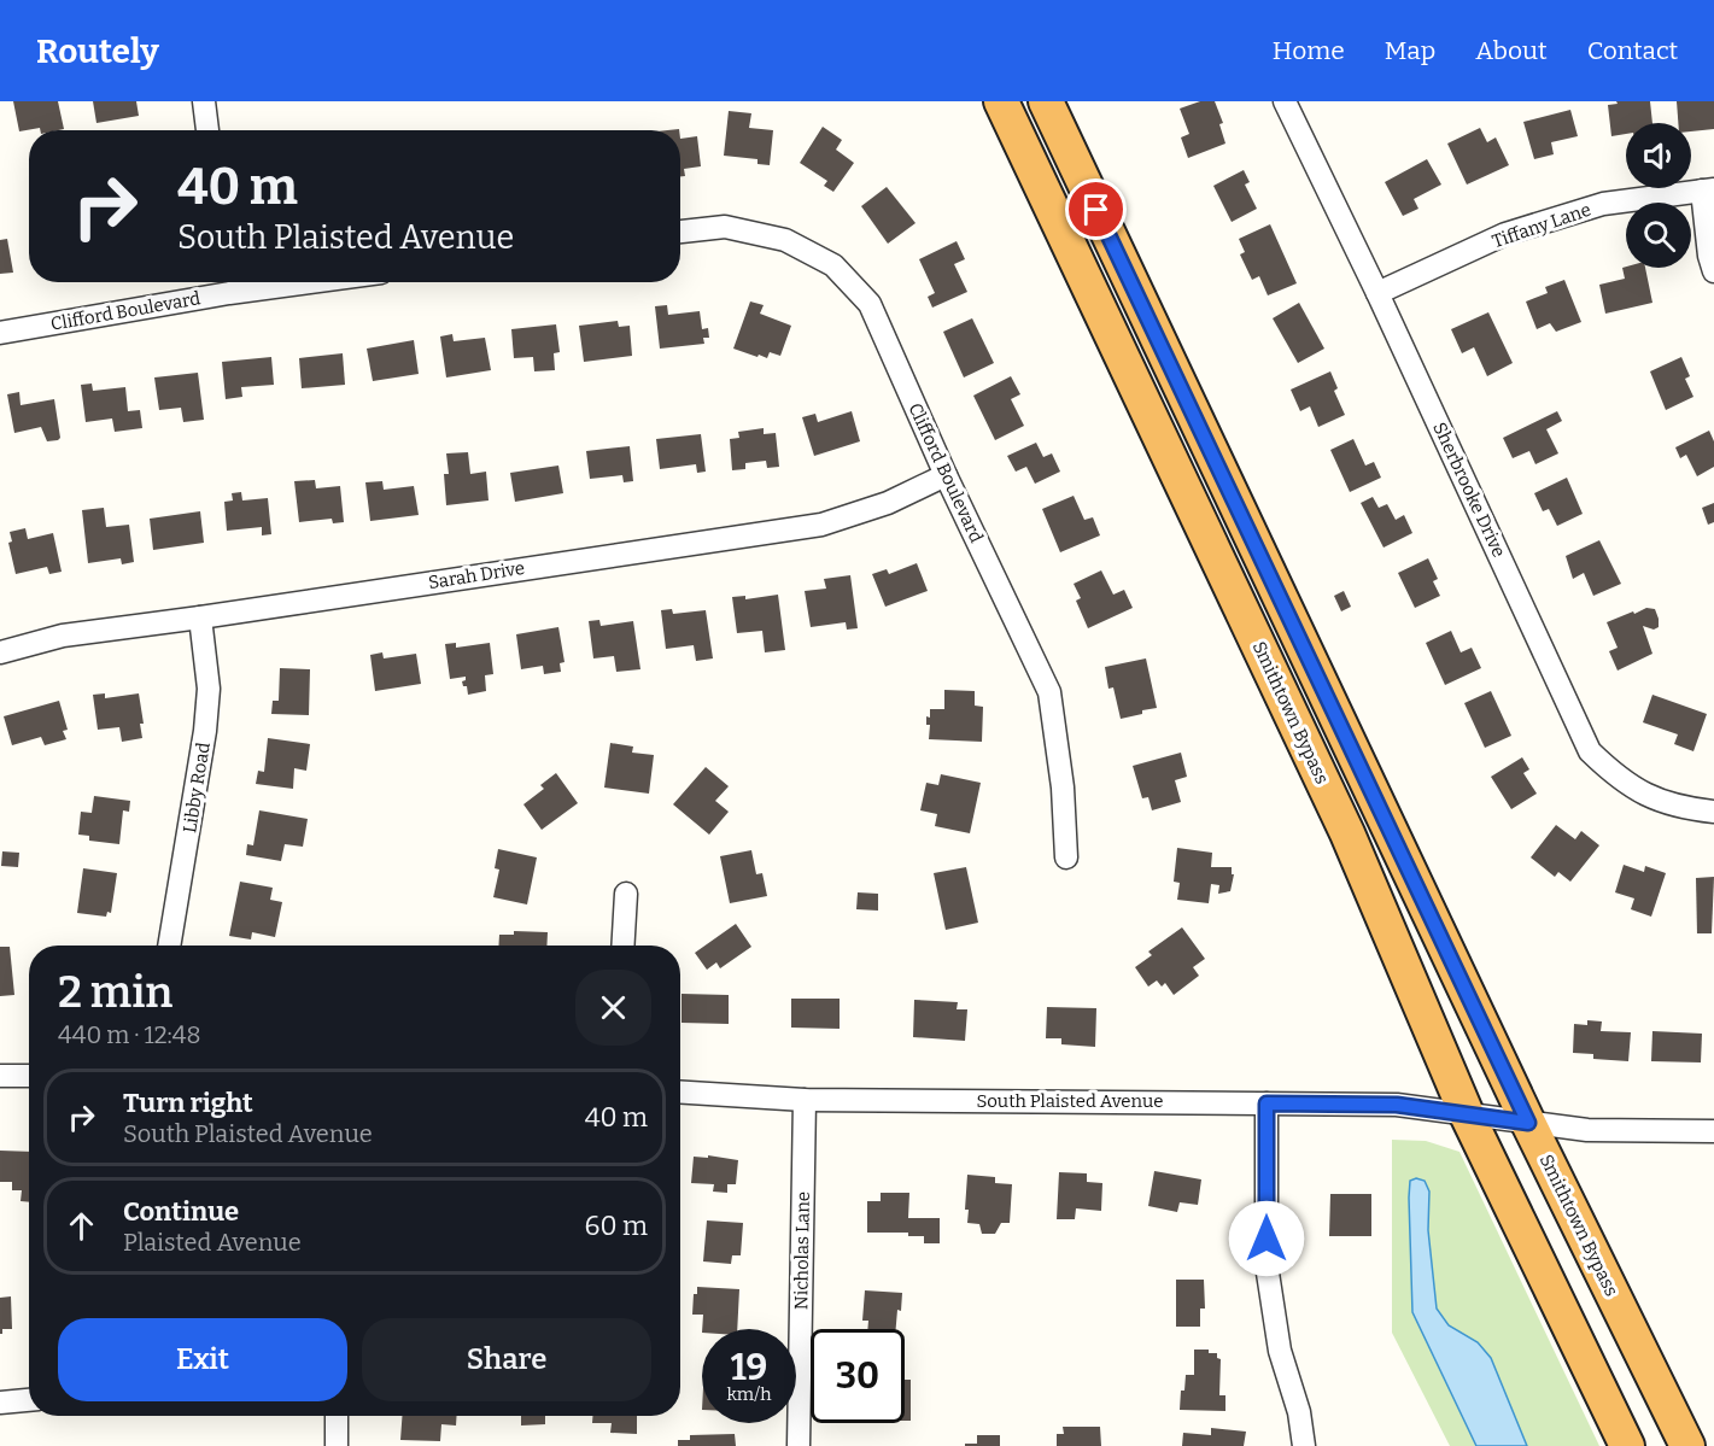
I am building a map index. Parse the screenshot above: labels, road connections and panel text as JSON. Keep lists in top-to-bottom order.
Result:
{
  "streets": {
    "highway": ["Smithtown Bypass"],
    "street": [
      "Tiffany Lane",
      "Clifford Boulevard",
      "Sherbrooke Drive",
      "Sarah Drive",
      "Libby Road",
      "South Plaisted Avenue",
      "Nicholas Lane"
    ]
  },
  "crossings": [
    ["Tiffany Lane", "Sherbrooke Drive"],
    ["Clifford Boulevard", "Sarah Drive"],
    ["Sarah Drive", "Libby Road"],
    ["Smithtown Bypass", "South Plaisted Avenue"],
    ["South Plaisted Avenue", "Nicholas Lane"]
  ],
  "page": {
    "header": "Routely",
    "nav": [
      "Home",
      "Map",
      "About",
      "Contact"
    ],
    "turn": ["40 m", "South Plaisted Avenue"],
    "heading": ["2 min", "440 m · 12:48"],
    "list": [
      {
        "name": "Turn right",
        "note": "South Plaisted Avenue",
        "value": "40 m"
      },
      {
        "name": "Continue",
        "note": "Plaisted Avenue",
        "value": "60 m"
      }
    ],
    "buttons": ["Exit", "Share"],
    "speed": "19 km/h",
    "limit": "30"
  }
}
